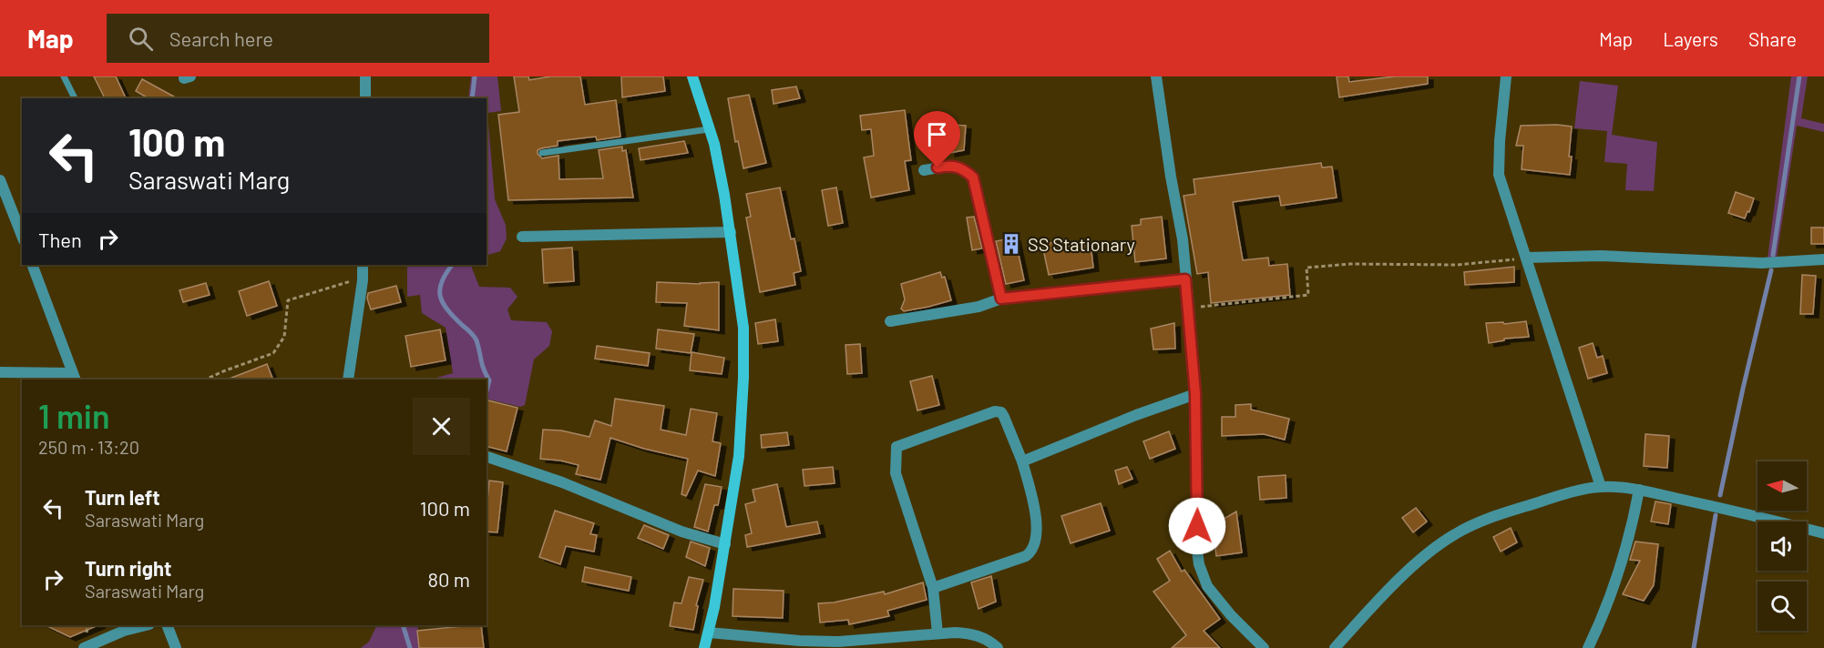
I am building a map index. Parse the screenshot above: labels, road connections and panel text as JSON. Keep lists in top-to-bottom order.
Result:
{
  "places": {
    "building": ["SS Stationary"]
  },
  "north": "left",
  "page": {
    "header": "Map",
    "search": "Search here",
    "nav": ["Map", "Layers", "Share"],
    "turn": ["100 m", "Saraswati Marg"],
    "then": "Then",
    "heading": ["1 min", "250 m · 13:20"],
    "list": [
      {
        "name": "Turn left",
        "note": "Saraswati Marg",
        "value": "100 m"
      },
      {
        "name": "Turn right",
        "note": "Saraswati Marg",
        "value": "80 m"
      }
    ]
  }
}
